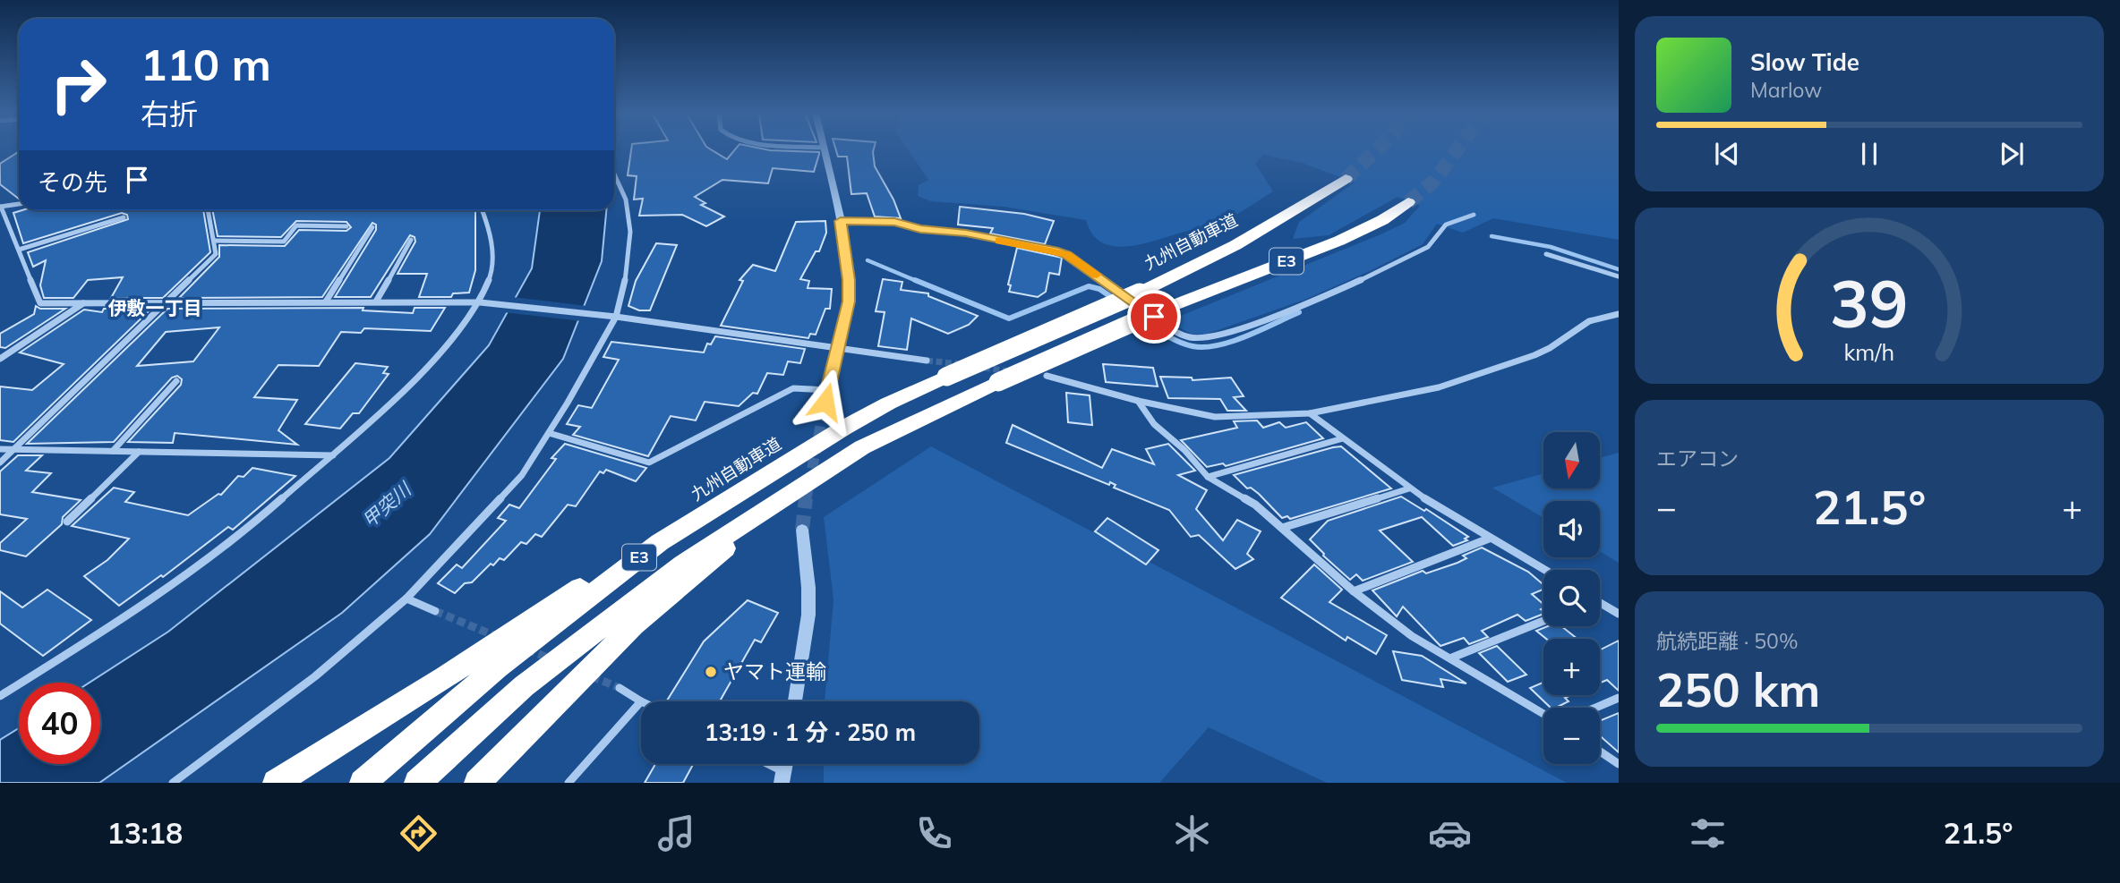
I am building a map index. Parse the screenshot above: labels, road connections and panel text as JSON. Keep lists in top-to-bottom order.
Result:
{
  "streets": {
    "highway": ["九州自動車道", "E3"]
  },
  "districts": ["伊敷一丁目"],
  "water": ["甲突川"],
  "places": ["ヤマト運輸"],
  "north": "bottom",
  "page": {
    "turn": ["110 m", "右折"],
    "song": ["Slow Tide", "Marlow"],
    "then": "その先",
    "tile": [
      "エアコン",
      ["航続距離 · 50%", "250 km"]
    ],
    "map_buttons": ["+", "−"],
    "heat": ["−", "21.5°", "+"],
    "limit": "40",
    "trip": "13:19 · 1 分 · 250 m",
    "tabs": ["13:18", "21.5°"],
    "gauge": ["39", "km/h"]
  }
}
